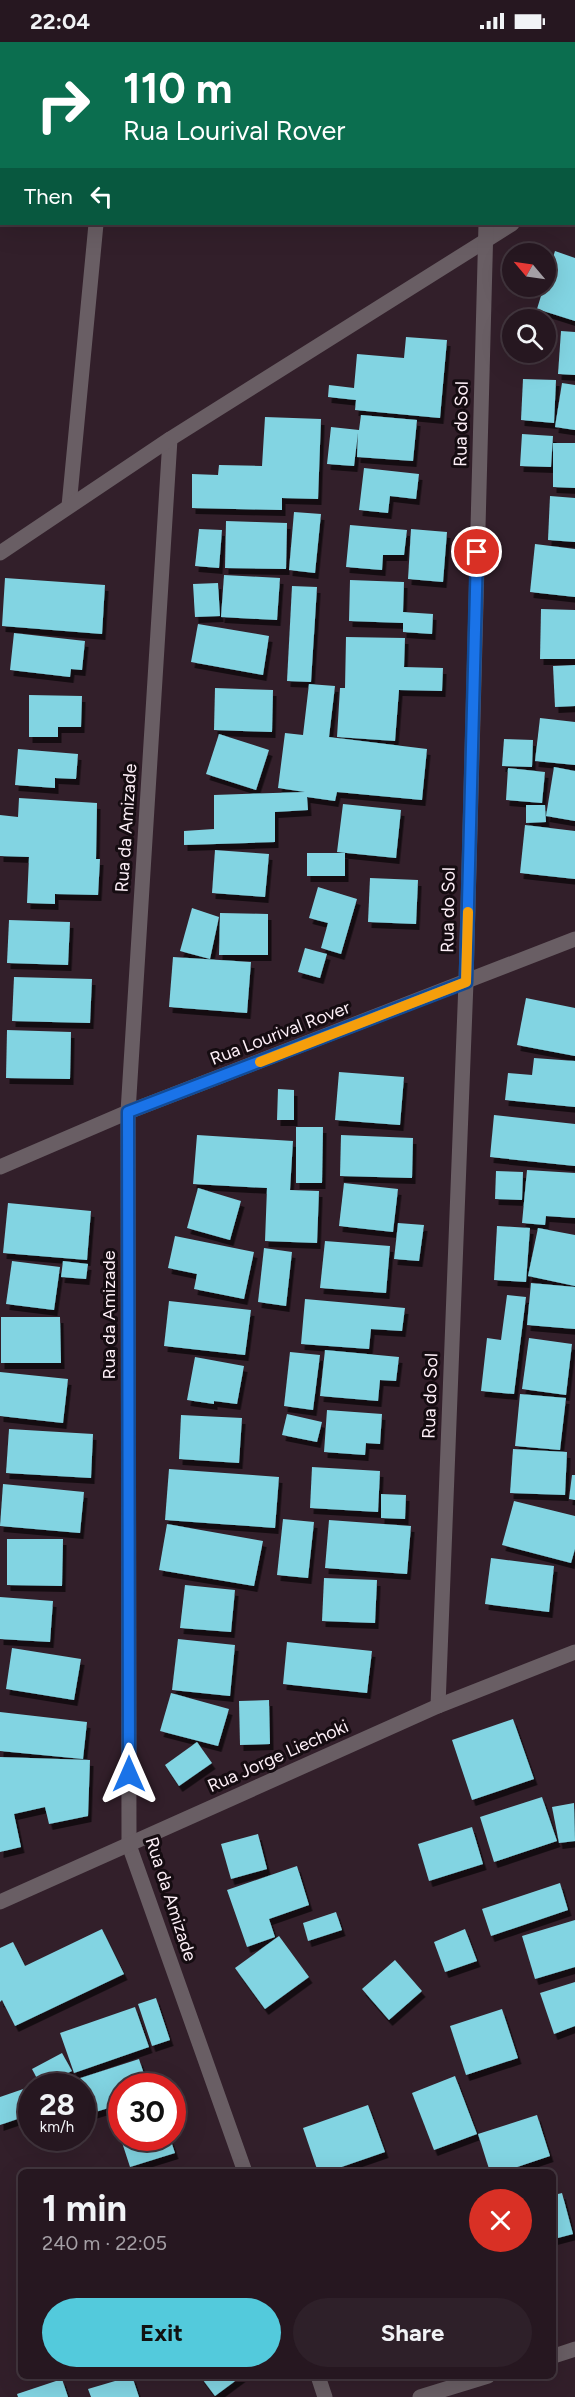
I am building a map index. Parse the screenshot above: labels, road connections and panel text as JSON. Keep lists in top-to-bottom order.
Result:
{
  "streets": {
    "street": [
      "Rua do Sol",
      "Rua da Amizade",
      "Rua Lourival Rover",
      "Rua Jorge Liechoki"
    ]
  },
  "crossings": [
    ["Rua do Sol", "Rua Lourival Rover"],
    ["Rua do Sol", "Rua Jorge Liechoki"],
    ["Rua da Amizade", "Rua Lourival Rover"],
    ["Rua da Amizade", "Rua Jorge Liechoki"]
  ],
  "north": "top left",
  "page": {
    "status": "22:04",
    "turn": ["110 m", "Rua Lourival Rover"],
    "then": "Then",
    "speed": "28 km/h",
    "limit": "30",
    "heading": ["1 min", "240 m · 22:05"],
    "buttons": ["Exit", "Share"]
  }
}
